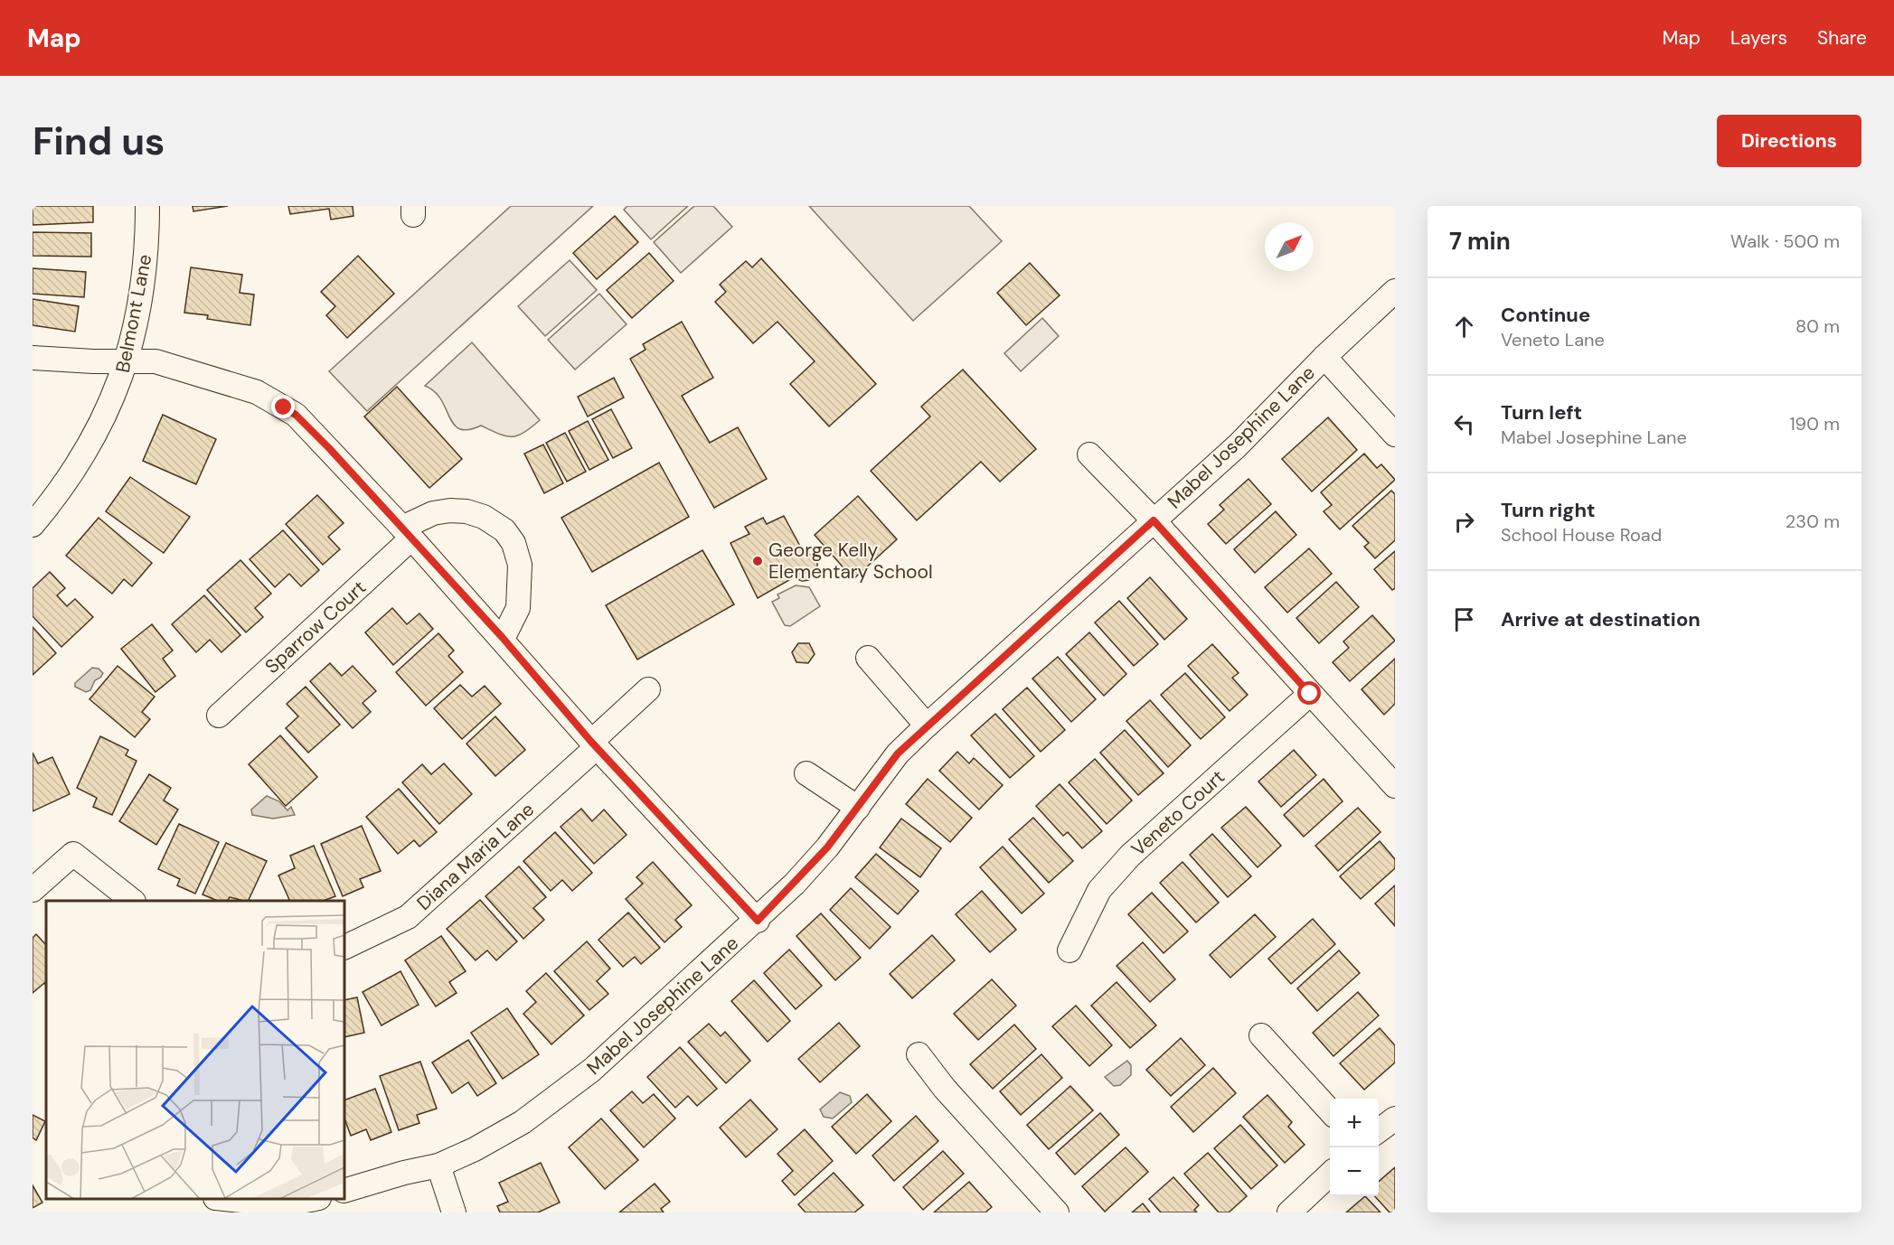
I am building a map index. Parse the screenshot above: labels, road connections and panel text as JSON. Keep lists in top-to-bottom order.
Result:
{
  "streets": {
    "street": [
      "Belmont Lane",
      "Mabel Josephine Lane",
      "Sparrow Court",
      "Veneto Court",
      "Diana Maria Lane"
    ]
  },
  "places": ["George Kelly Elementary School"],
  "north": "top right",
  "page": {
    "header": "Map",
    "nav": ["Map", "Layers", "Share"],
    "buttons": "Directions",
    "title": "Find us",
    "heading": ["7 min", "Walk · 500 m"],
    "list": [
      ["Continue", "Veneto Lane", "80 m"],
      ["Turn left", "Mabel Josephine Lane", "190 m"],
      ["Turn right", "School House Road", "230 m"],
      "Arrive at destination"
    ],
    "map_buttons": ["+", "−"]
  }
}
